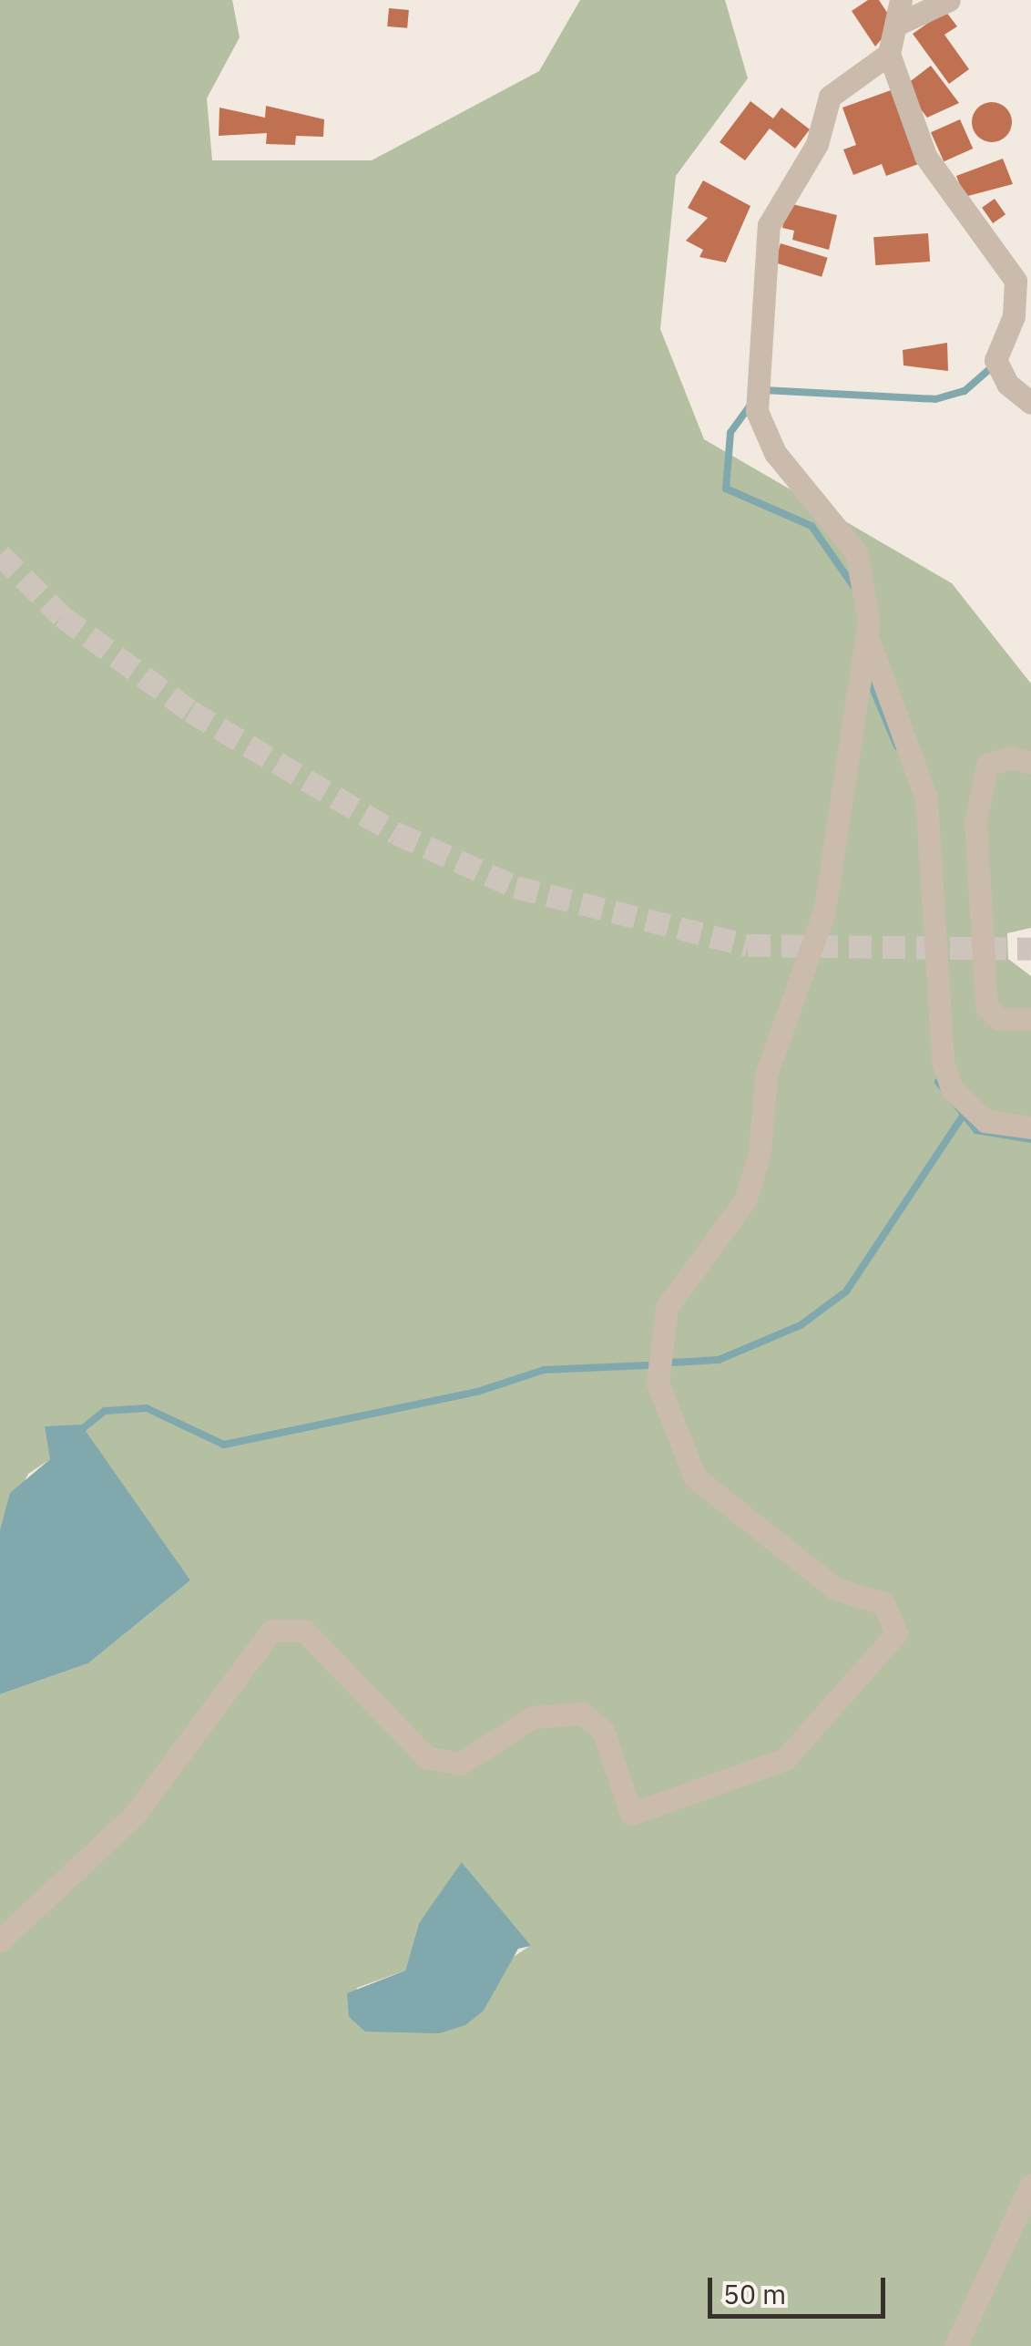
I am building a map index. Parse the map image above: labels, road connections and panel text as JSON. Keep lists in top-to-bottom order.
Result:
{
  "scale_bar": "50 m"
}
